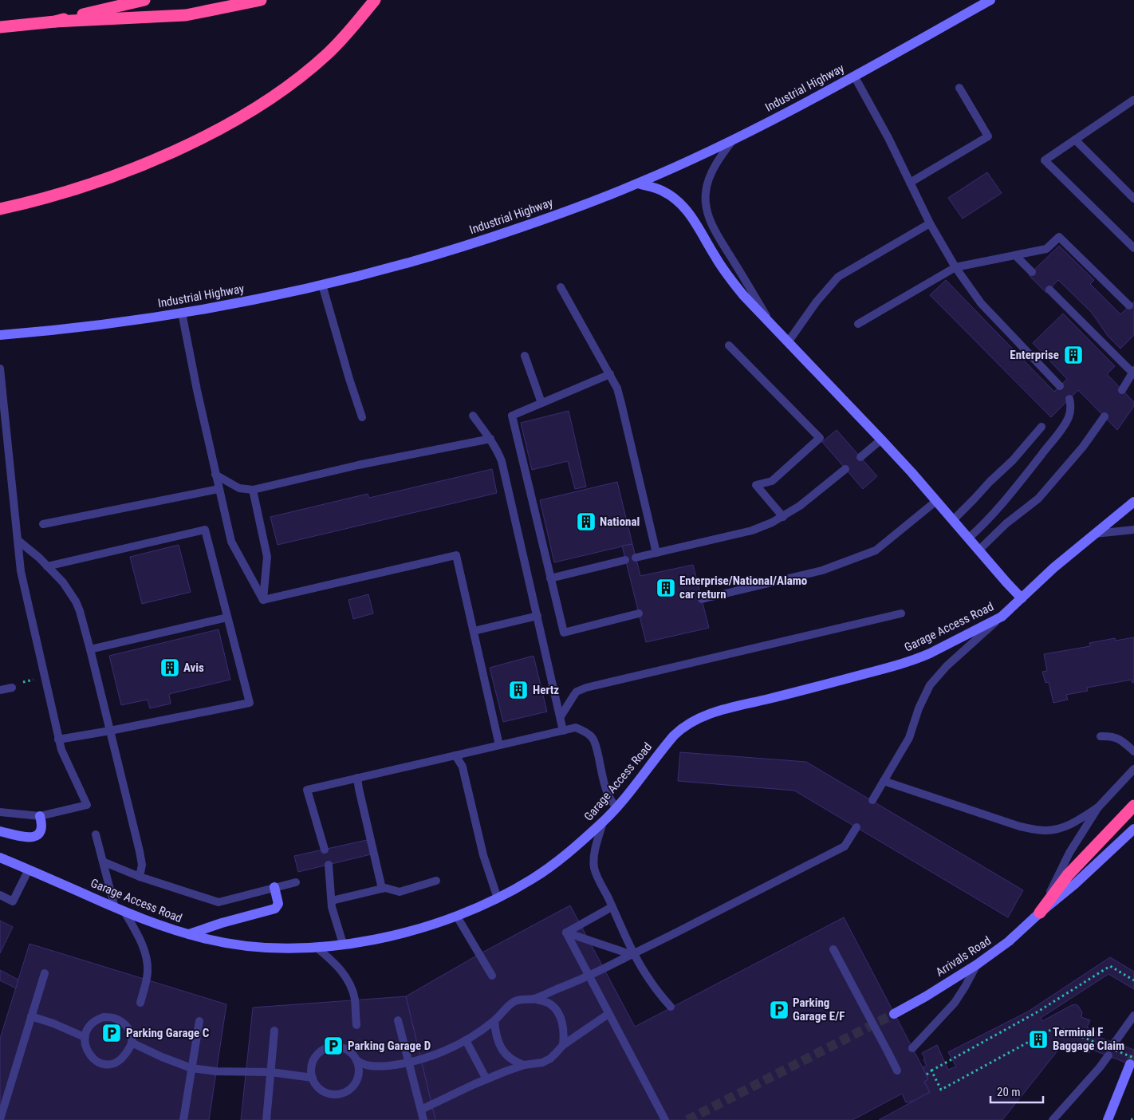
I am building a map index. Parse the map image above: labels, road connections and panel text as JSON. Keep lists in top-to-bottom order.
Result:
{
  "streets": {
    "street": ["Industrial Highway", "Garage Access Road", "Arrivals Road"]
  },
  "places": {
    "building": [
      "Enterprise",
      "National",
      "Enterprise/National/Alamo car return",
      "Avis",
      "Hertz",
      "Terminal F Baggage Claim"
    ],
    "parking": ["Parking Garage E/F", "Parking Garage C", "Parking Garage D"]
  },
  "scale_bar": "20 m"
}
